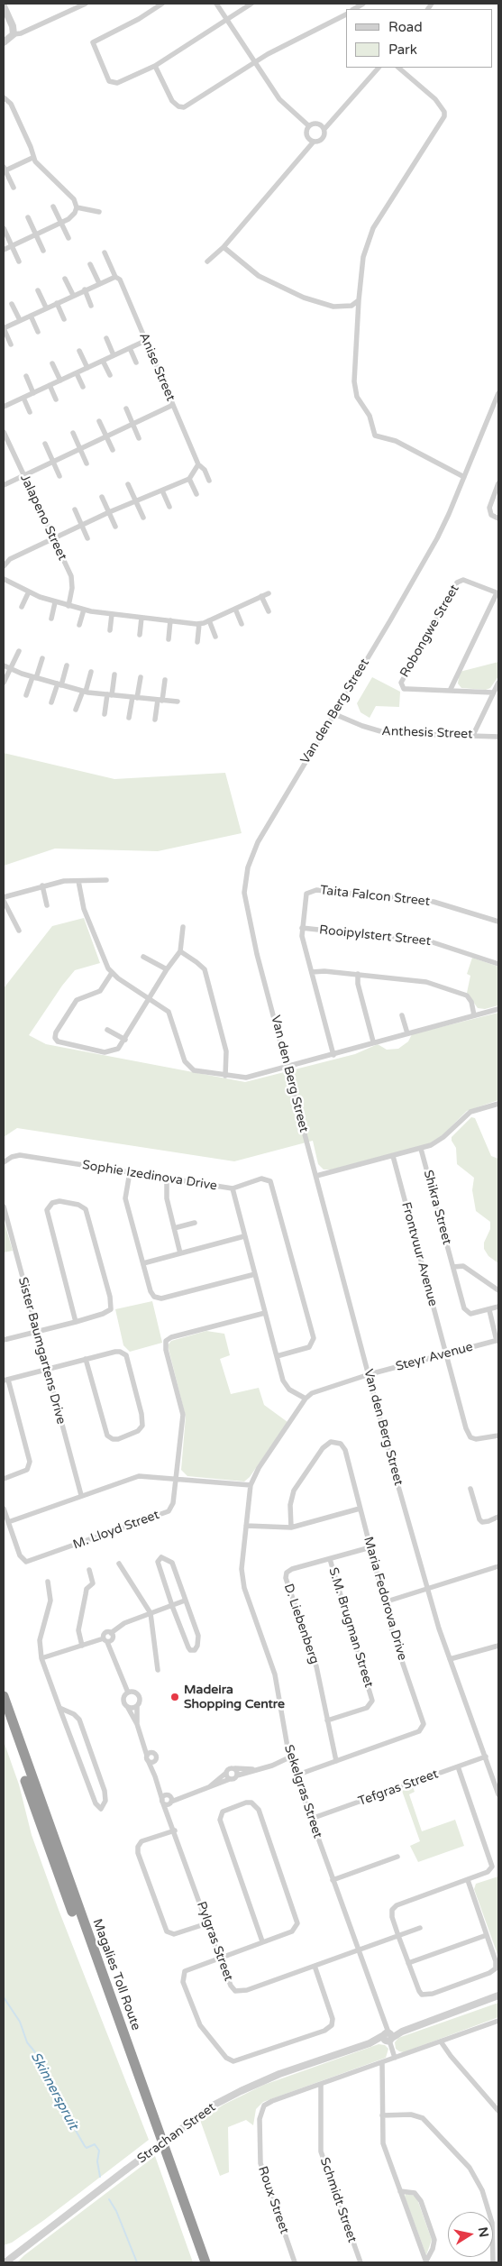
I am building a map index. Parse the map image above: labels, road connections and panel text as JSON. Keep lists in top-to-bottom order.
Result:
{
  "streets": {
    "highway": ["Magalies Toll Route"],
    "street": [
      "Anise Street",
      "Jalapeno Street",
      "Robongwe Street",
      "Van den Berg Street",
      "Anthesis Street",
      "Taita Falcon Street",
      "Rooipylstert Street",
      "Sophie Izedinova Drive",
      "Shikra Street",
      "Frontvuur Avenue",
      "Sister Baumgartens Drive",
      "Steyr Avenue",
      "M. Lloyd Street",
      "Maria Fedorova Drive",
      "D. Liebenberg",
      "S.M. Brugman Street",
      "Tefgras Street",
      "Sekelgras Street",
      "Pylgras Street",
      "Strachan Street",
      "Roux Street",
      "Schmidt Street"
    ]
  },
  "crossings": [
    ["Van den Berg Street", "Anthesis Street"],
    ["Van den Berg Street", "Steyr Avenue"],
    ["Van den Berg Street", "Tefgras Street"],
    ["Van den Berg Street", "Sekelgras Street"],
    ["Taita Falcon Street", "Rooipylstert Street"],
    ["Sophie Izedinova Drive", "M. Lloyd Street"],
    ["Sophie Izedinova Drive", "Sekelgras Street"],
    ["Frontvuur Avenue", "Steyr Avenue"],
    ["Steyr Avenue", "Sekelgras Street"],
    ["Maria Fedorova Drive", "D. Liebenberg"],
    ["Maria Fedorova Drive", "Sekelgras Street"],
    ["D. Liebenberg", "S.M. Brugman Street"],
    ["Tefgras Street", "Sekelgras Street"],
    ["Sekelgras Street", "Pylgras Street"],
    ["Sekelgras Street", "Strachan Street"],
    ["Roux Street", "Schmidt Street"]
  ],
  "water": ["Skinnerspruit"],
  "places": ["Madeira Shopping Centre"],
  "legend": ["Road", "Park"],
  "north": "right"
}
